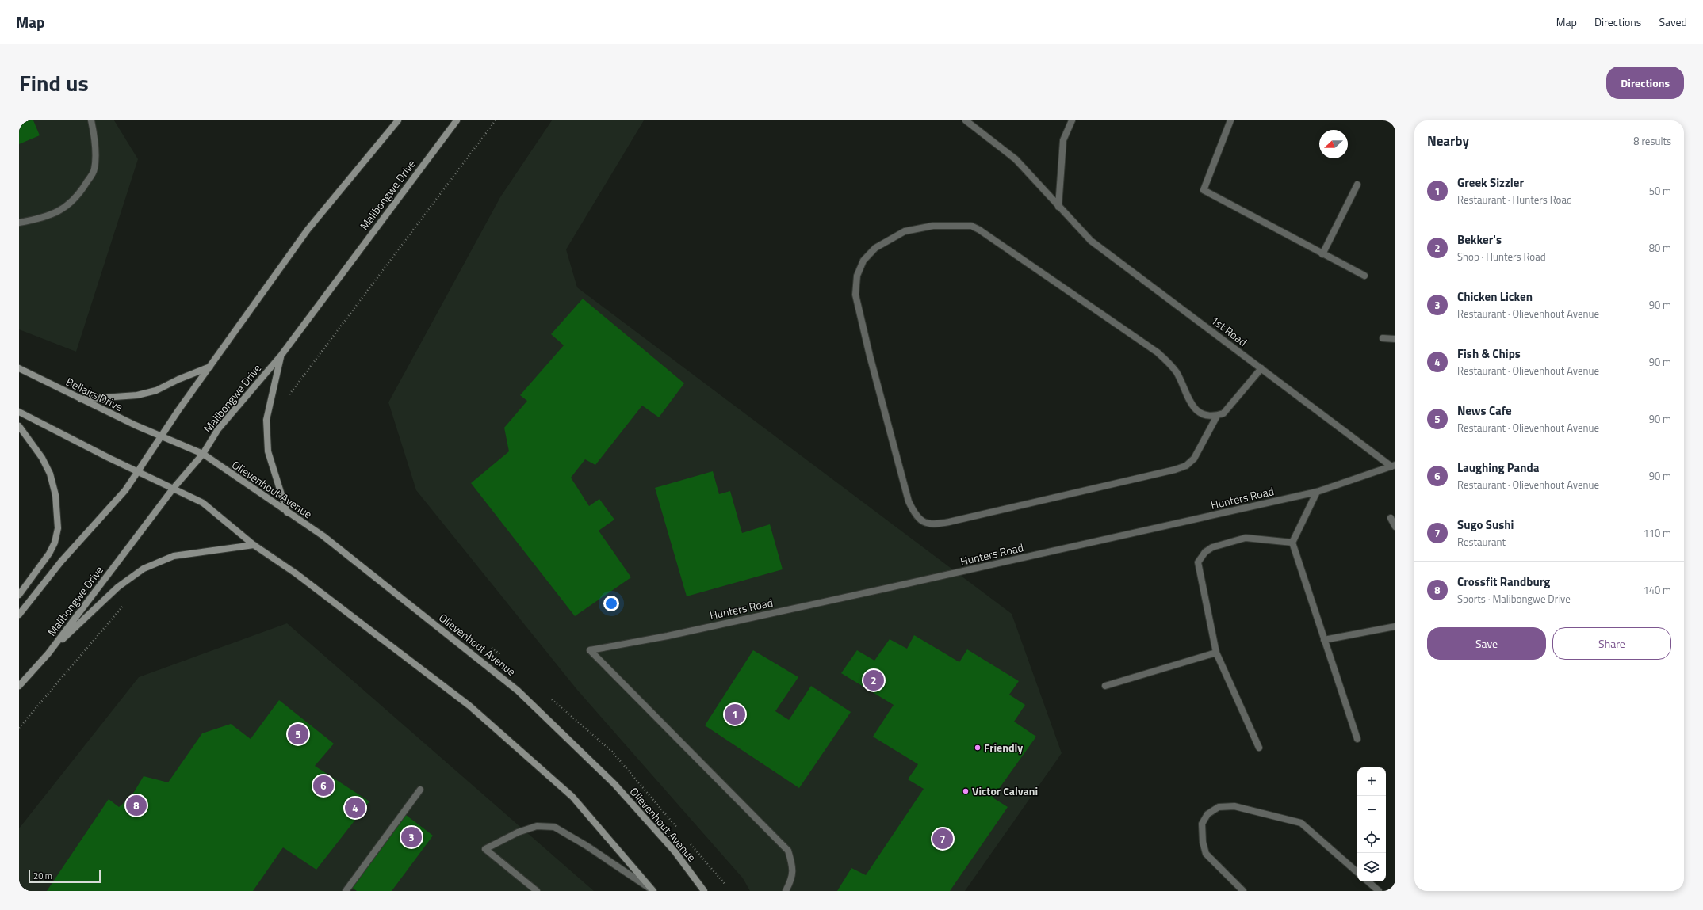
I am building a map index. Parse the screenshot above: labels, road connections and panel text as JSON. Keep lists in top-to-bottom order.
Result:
{
  "streets": {
    "main road": ["Malibongwe Drive", "Bellairs Drive", "Olievenhout Avenue"],
    "street": ["1st Road", "Hunters Road"]
  },
  "crossings": [
    ["Malibongwe Drive", "Bellairs Drive"],
    ["Malibongwe Drive", "Olievenhout Avenue"],
    ["1st Road", "Hunters Road"],
    ["Bellairs Drive", "Olievenhout Avenue"]
  ],
  "places": ["Friendly", "Victor Calvani"],
  "scale_bar": "20 m",
  "north": "left",
  "page": {
    "header": "Map",
    "nav": ["Map", "Directions", "Saved"],
    "title": "Find us",
    "buttons": [
      "Directions",
      ["Save", "Share"]
    ],
    "heading": ["Nearby", "8 results"],
    "list": [
      {
        "mark": "1",
        "name": "Greek Sizzler",
        "note": "Restaurant · Hunters Road",
        "value": "50 m"
      },
      {
        "mark": "2",
        "name": "Bekker's",
        "note": "Shop · Hunters Road",
        "value": "80 m"
      },
      {
        "mark": "3",
        "name": "Chicken Licken",
        "note": "Restaurant · Olievenhout Avenue",
        "value": "90 m"
      },
      {
        "mark": "4",
        "name": "Fish & Chips",
        "note": "Restaurant · Olievenhout Avenue",
        "value": "90 m"
      },
      {
        "mark": "5",
        "name": "News Cafe",
        "note": "Restaurant · Olievenhout Avenue",
        "value": "90 m"
      },
      {
        "mark": "6",
        "name": "Laughing Panda",
        "note": "Restaurant · Olievenhout Avenue",
        "value": "90 m"
      },
      {
        "mark": "7",
        "name": "Sugo Sushi",
        "note": "Restaurant",
        "value": "110 m"
      },
      {
        "mark": "8",
        "name": "Crossfit Randburg",
        "note": "Sports · Malibongwe Drive",
        "value": "140 m"
      }
    ],
    "pins": [
      "2",
      "1",
      "5",
      "6",
      "8",
      "4",
      "3",
      "7"
    ],
    "map_buttons": ["+", "−"],
    "scale": "20 m"
  }
}
